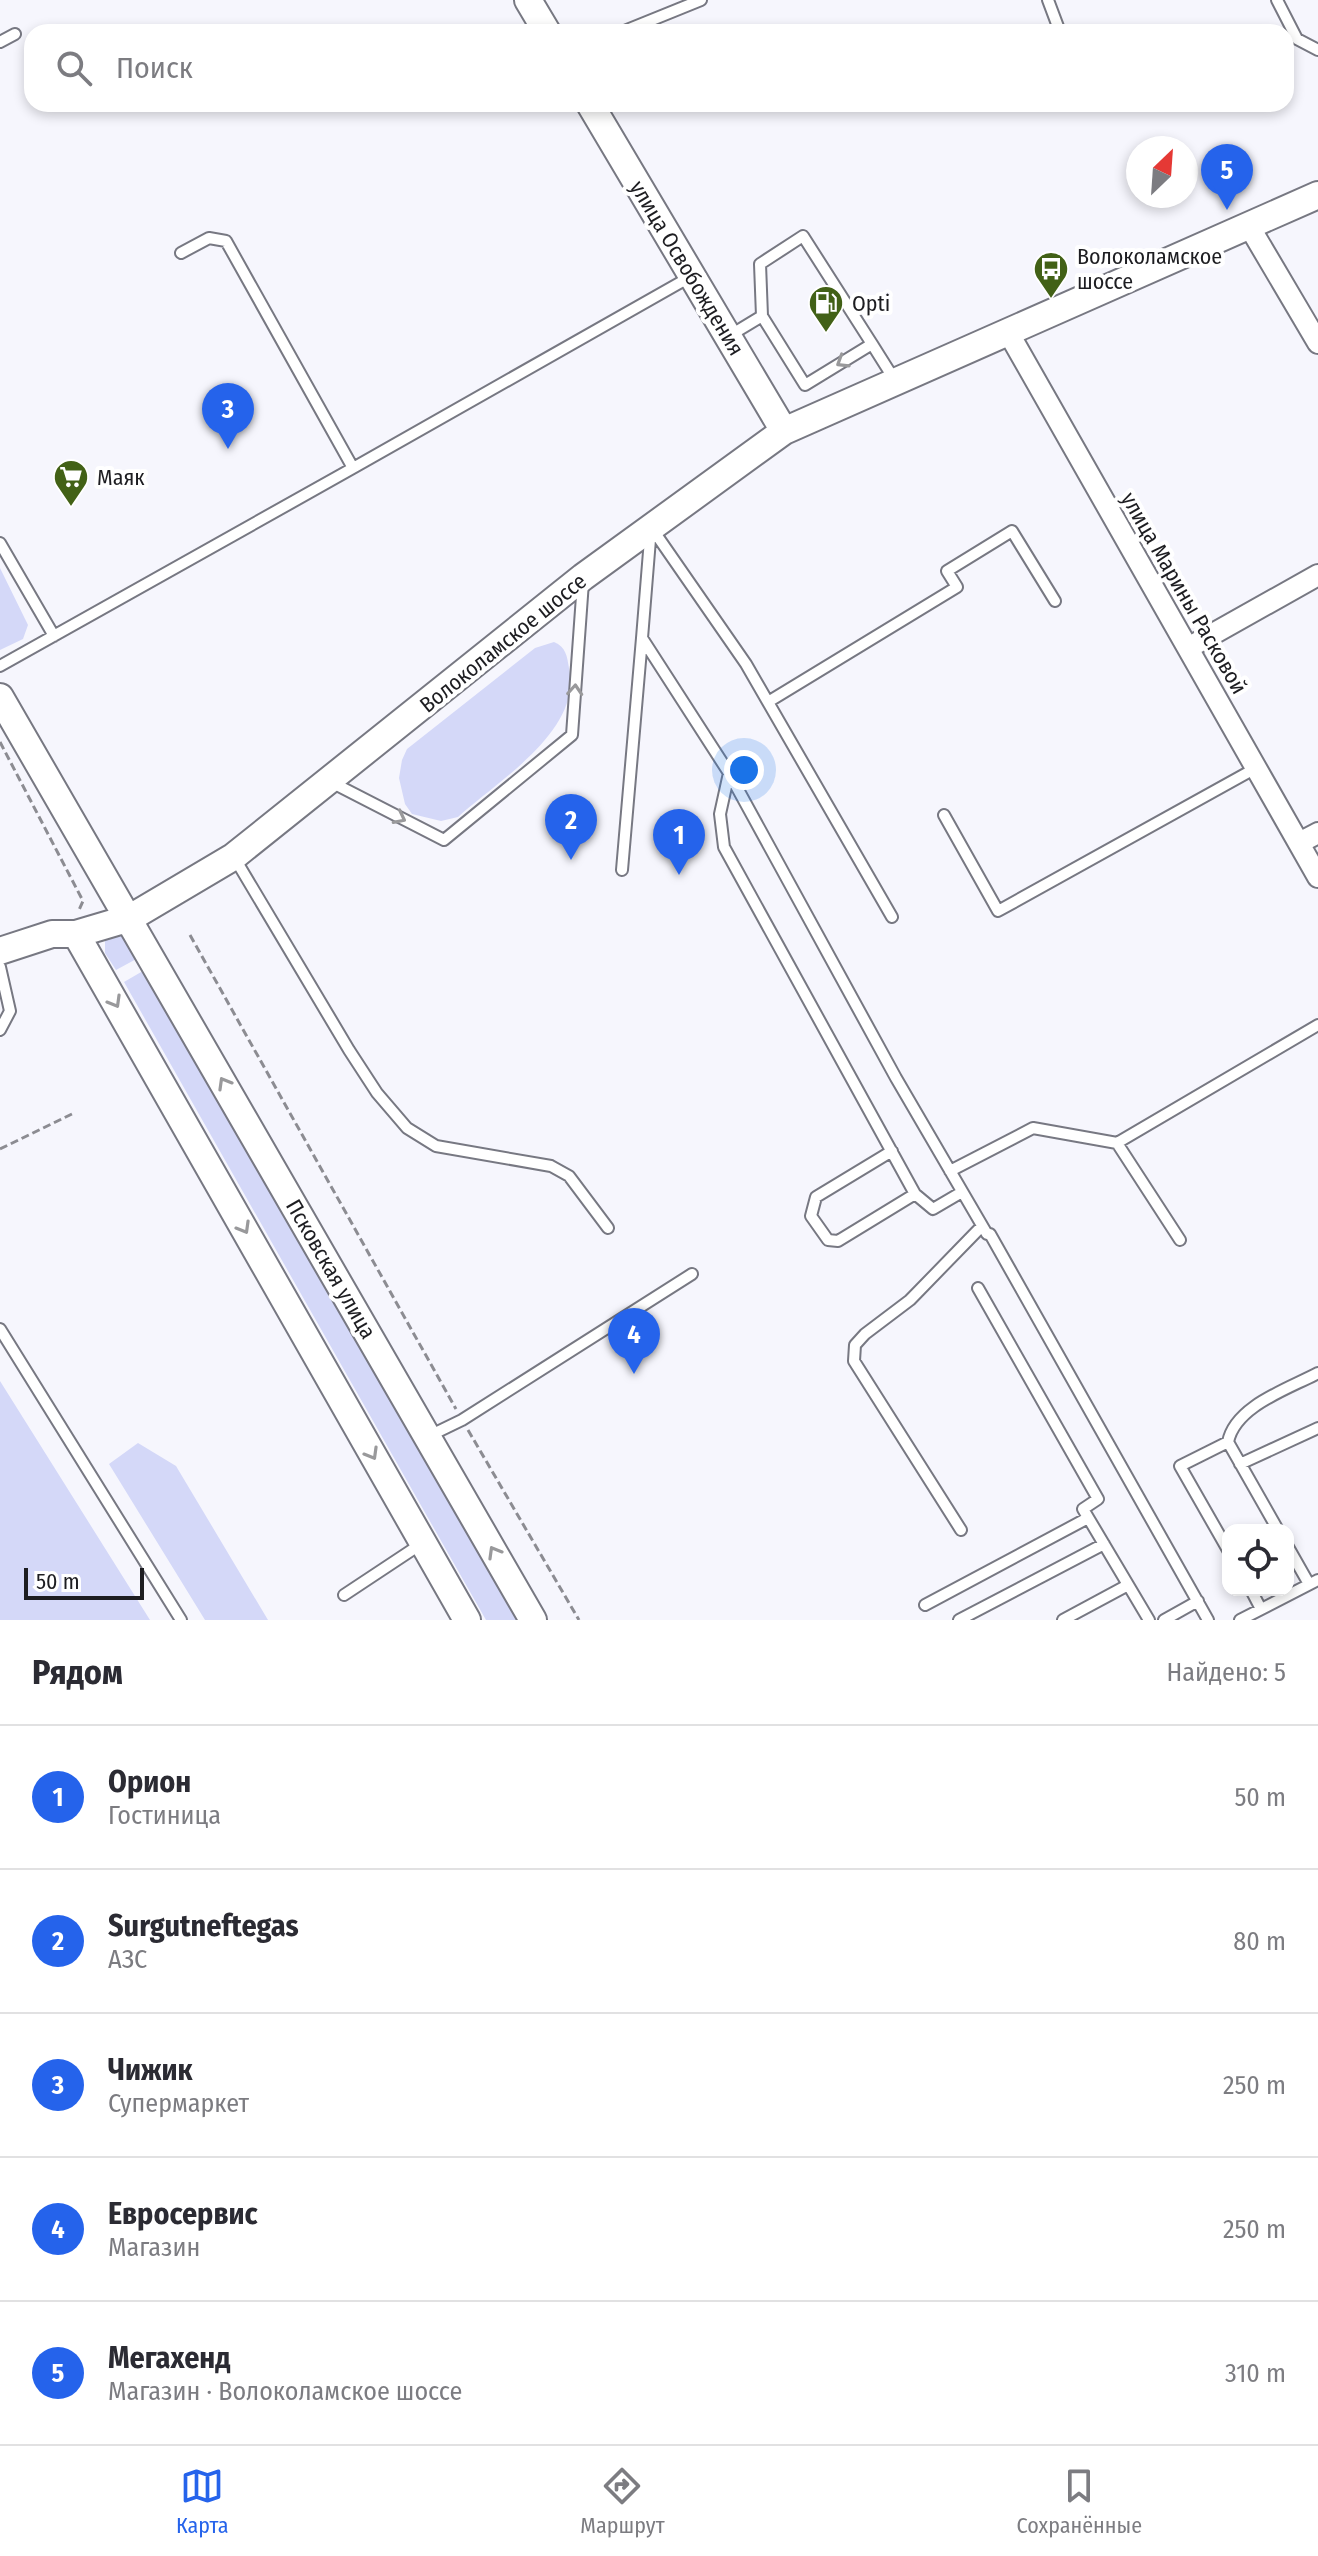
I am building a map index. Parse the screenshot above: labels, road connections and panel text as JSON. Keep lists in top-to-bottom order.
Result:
{
  "streets": {
    "main road": ["улица Освобождения", "Волоколамское шоссе", "Псковская улица"],
    "street": ["улица Марины Расковой"]
  },
  "crossings": [
    ["улица Освобождения", "Волоколамское шоссе"],
    ["улица Марины Расковой", "Волоколамское шоссе"],
    ["Волоколамское шоссе", "Псковская улица"]
  ],
  "places": {
    "bus stop": ["Волоколамское шоссе"],
    "fuel station": ["Opti"],
    "supermarket": ["Маяк"]
  },
  "scale_bar": "50 m",
  "north": "top right",
  "page": {
    "search": "Поиск",
    "pins": [
      "5",
      "3",
      "2",
      "1",
      "4"
    ],
    "scale": "50 m",
    "heading": ["Рядом", "Найдено: 5"],
    "list": [
      {
        "mark": "1",
        "name": "Орион",
        "note": "Гостиница",
        "value": "50 m"
      },
      {
        "mark": "2",
        "name": "Surgutneftegas",
        "note": "АЗС",
        "value": "80 m"
      },
      {
        "mark": "3",
        "name": "Чижик",
        "note": "Супермаркет",
        "value": "250 m"
      },
      {
        "mark": "4",
        "name": "Евросервис",
        "note": "Магазин",
        "value": "250 m"
      },
      {
        "mark": "5",
        "name": "Мегахенд",
        "note": "Магазин · Волоколамское шоссе",
        "value": "310 m"
      }
    ],
    "nav": ["Карта", "Маршрут", "Сохранённые"]
  }
}
